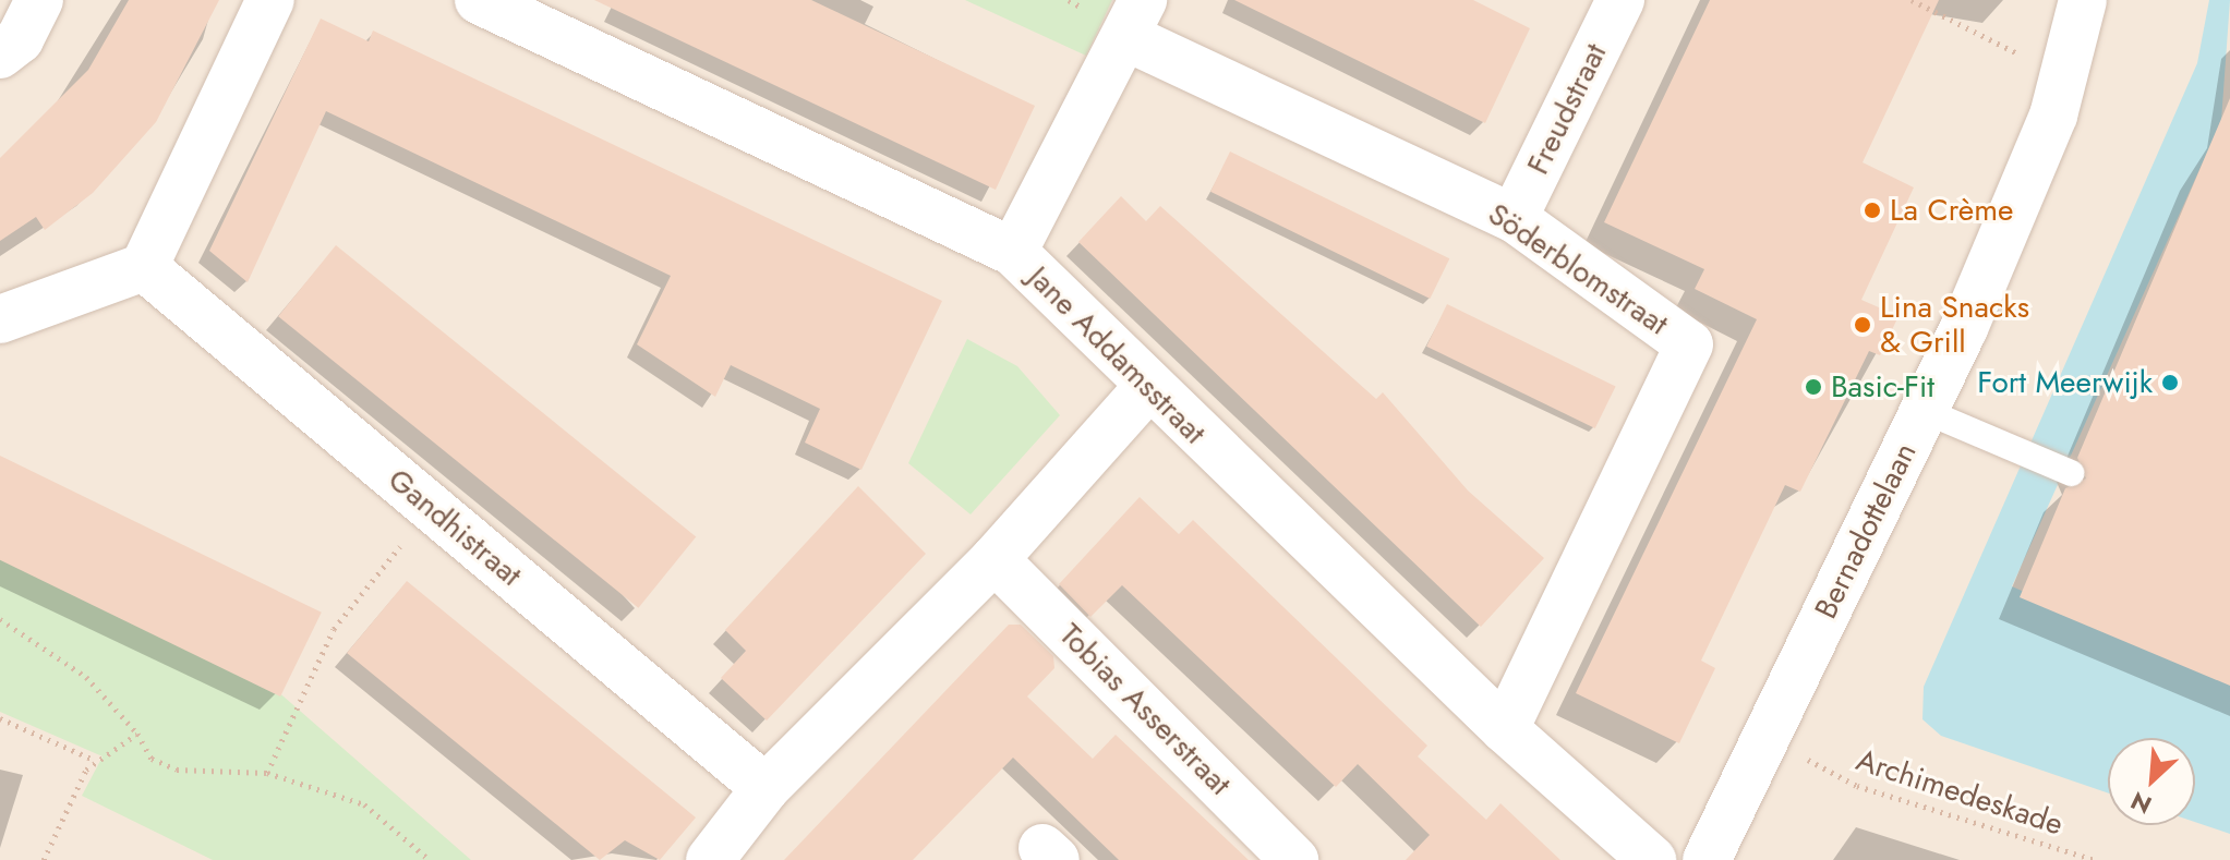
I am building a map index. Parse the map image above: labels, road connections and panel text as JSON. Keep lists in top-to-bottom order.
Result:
{
  "streets": {
    "street": [
      "Freudstraat",
      "Söderblomstraat",
      "Jane Addamsstraat",
      "Gandhistraat",
      "Bernadottelaan",
      "Tobias Asserstraat"
    ],
    "path": ["Archimedeskade"]
  },
  "crossings": [
    ["Freudstraat", "Söderblomstraat"],
    ["Söderblomstraat", "Jane Addamsstraat"],
    ["Bernadottelaan", "Archimedeskade"]
  ],
  "places": [
    "La Crème",
    "Lina Snacks & Grill",
    "Fort Meerwijk",
    "Basic-Fit"
  ],
  "north": "bottom left"
}
